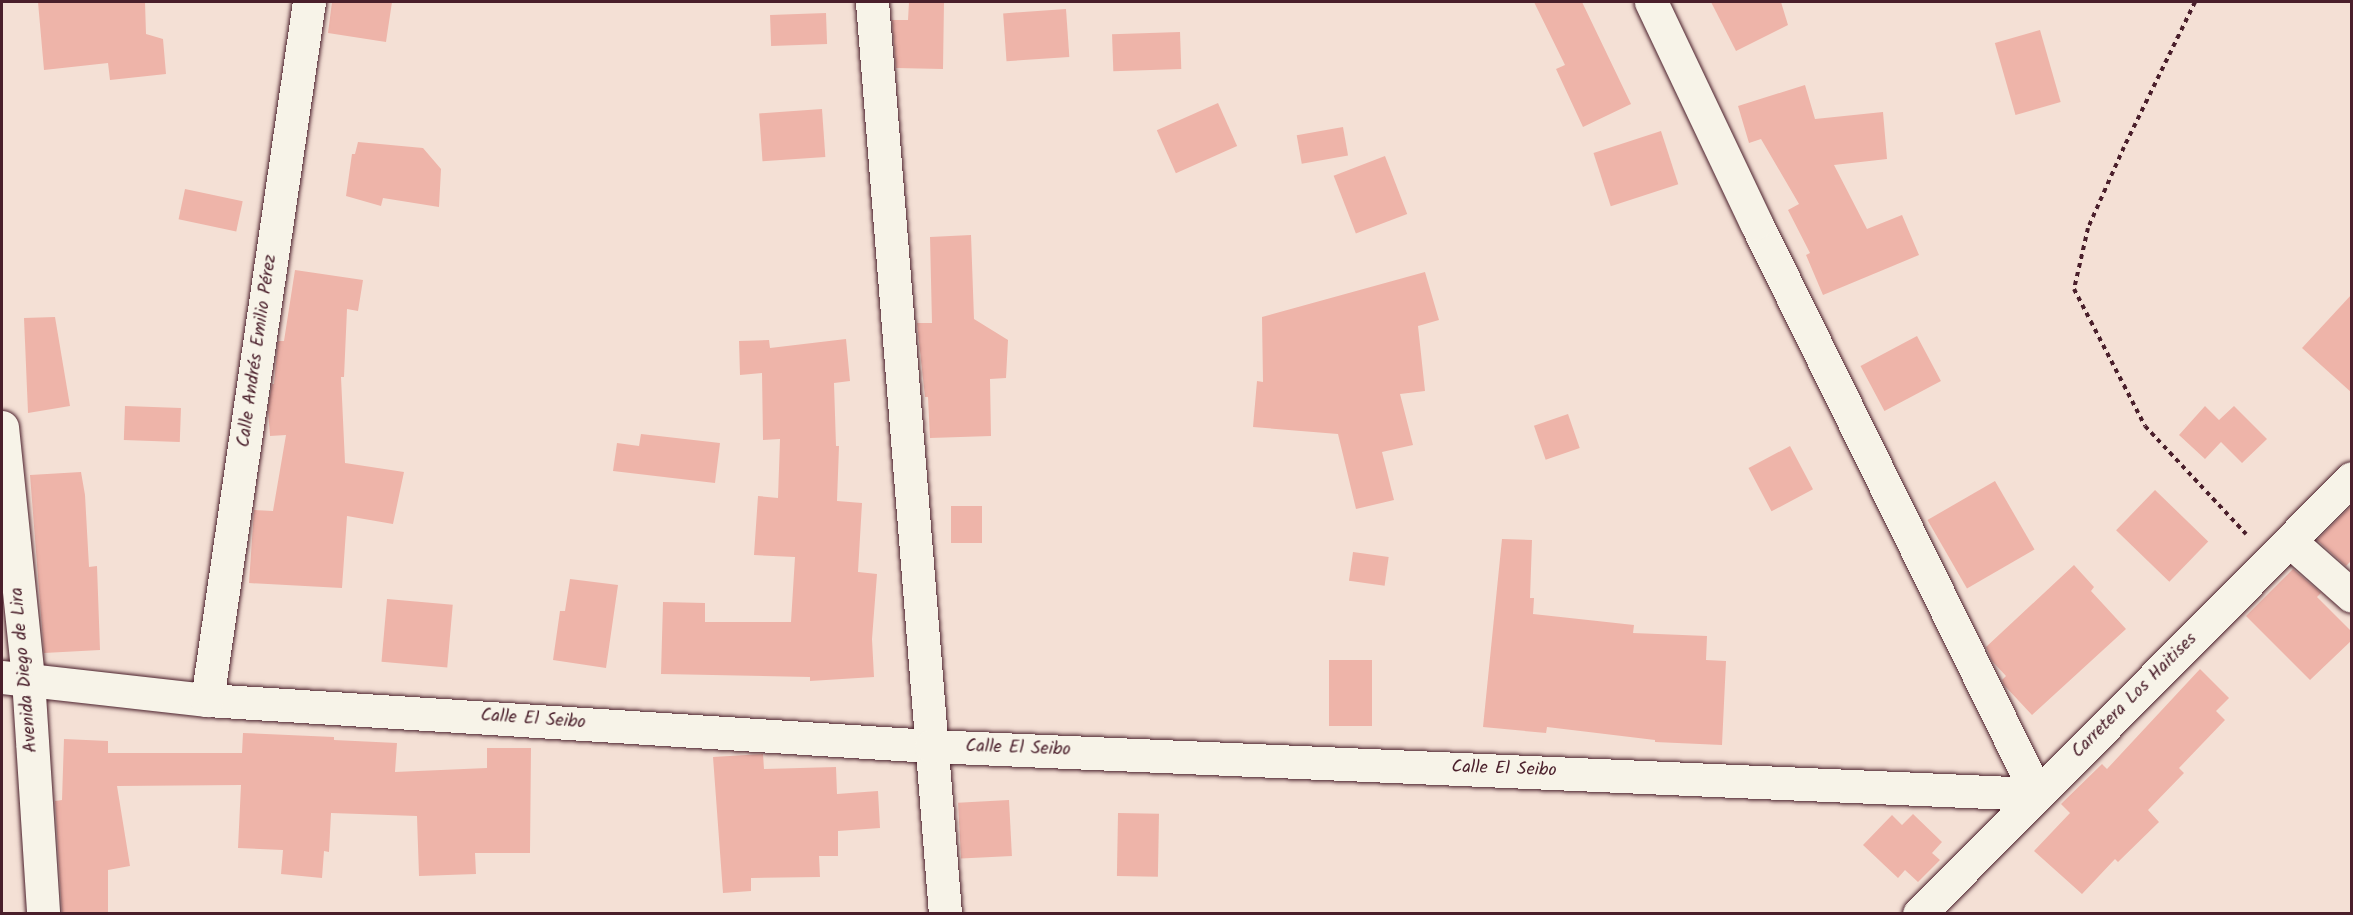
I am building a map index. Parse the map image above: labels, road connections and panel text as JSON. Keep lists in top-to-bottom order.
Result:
{
  "streets": {
    "street": [
      "Calle Andrés Emilio Pérez",
      "Avenida Diego de Lira",
      "Carretera Los Haitises",
      "Calle El Seibo"
    ]
  },
  "crossings": [
    ["Calle Andrés Emilio Pérez", "Calle El Seibo"],
    ["Avenida Diego de Lira", "Calle El Seibo"],
    ["Carretera Los Haitises", "Calle El Seibo"]
  ]
}
